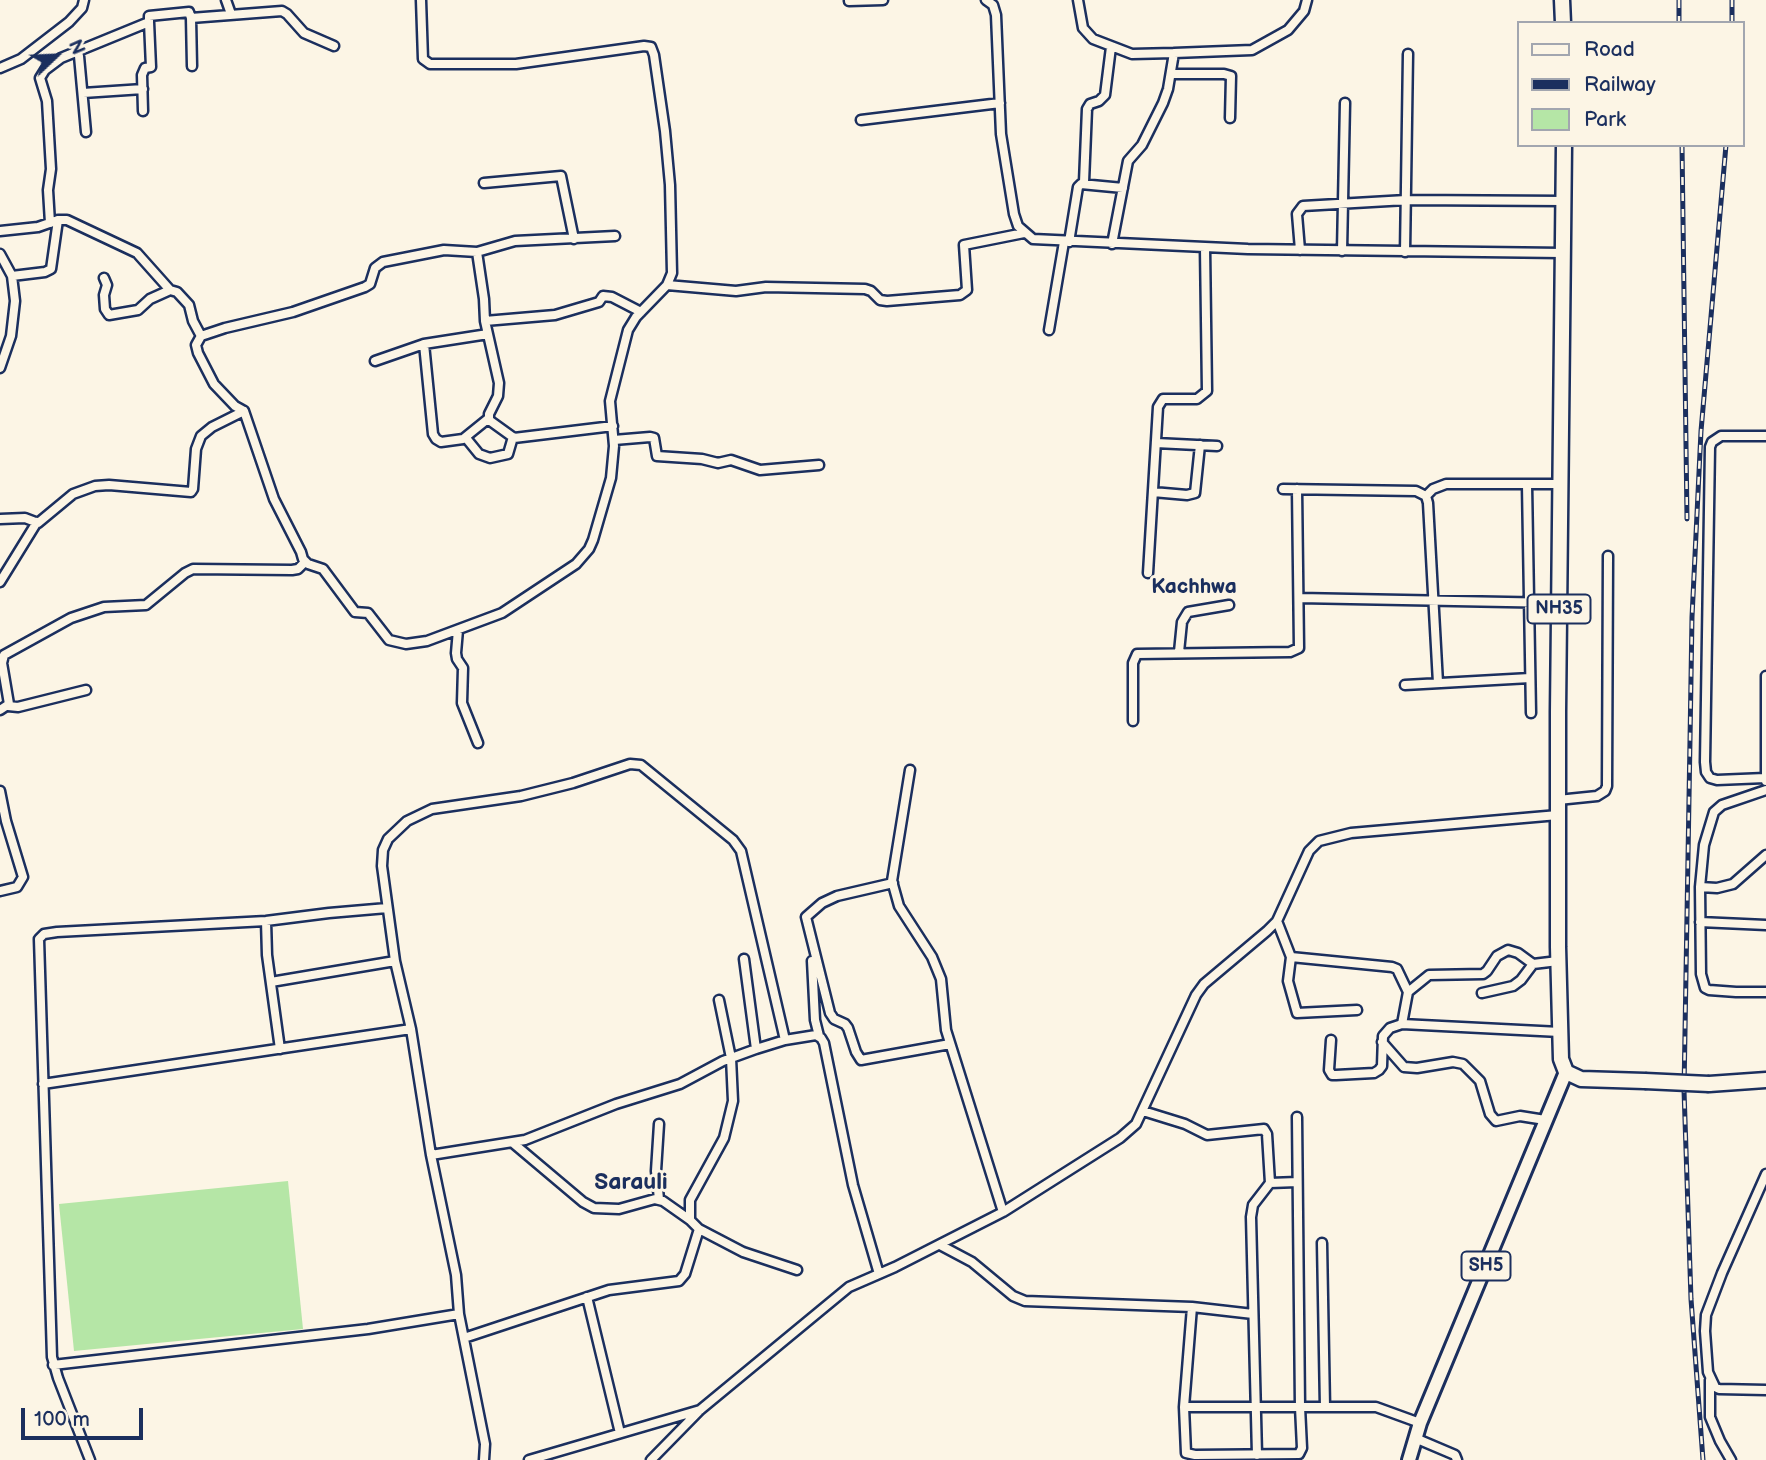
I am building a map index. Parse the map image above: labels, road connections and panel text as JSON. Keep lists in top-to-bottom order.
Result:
{
  "streets": {
    "highway": ["NH35"],
    "main road": ["SH5"]
  },
  "crossings": [
    ["NH35", "SH5"]
  ],
  "districts": ["Kachhwa", "Sarauli"],
  "legend": ["Road", "Railway", "Park"],
  "scale_bar": "100 m",
  "north": "top right"
}
